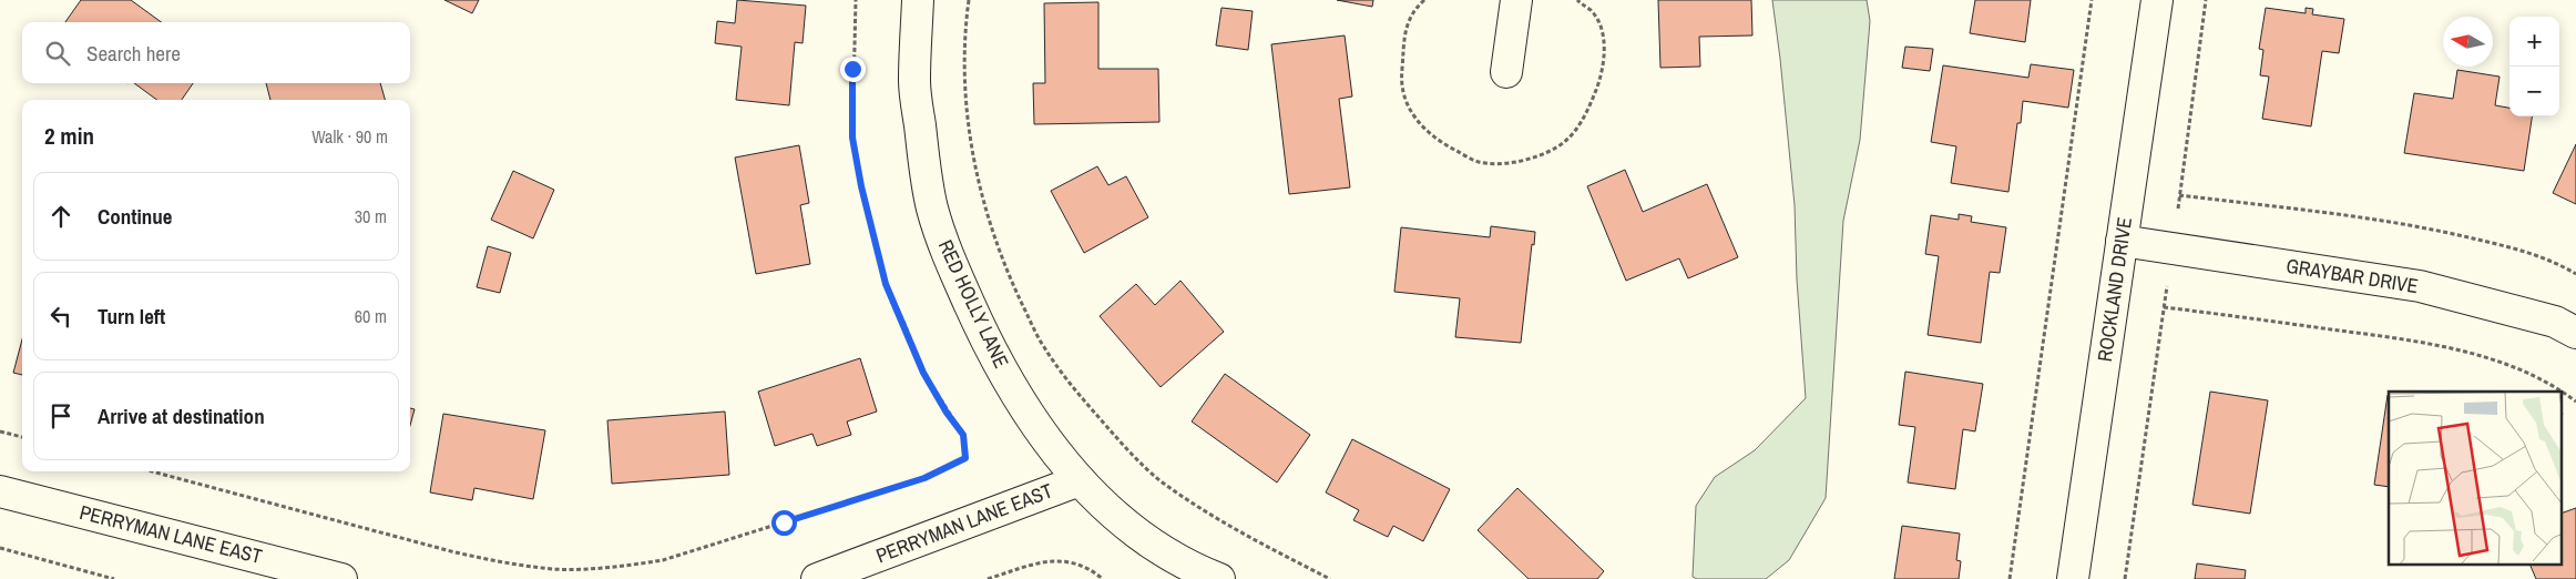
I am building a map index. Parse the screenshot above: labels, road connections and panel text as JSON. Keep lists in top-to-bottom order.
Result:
{
  "streets": {
    "street": [
      "GRAYBAR DRIVE",
      "ROCKLAND DRIVE",
      "RED HOLLY LANE",
      "PERRYMAN LANE EAST"
    ]
  },
  "crossings": [
    ["GRAYBAR DRIVE", "ROCKLAND DRIVE"],
    ["RED HOLLY LANE", "PERRYMAN LANE EAST"]
  ],
  "north": "left",
  "page": {
    "map_buttons": ["+", "−"],
    "search": "Search here",
    "heading": ["2 min", "Walk · 90 m"],
    "list": [
      ["Continue", "30 m"],
      ["Turn left", "60 m"],
      "Arrive at destination"
    ]
  }
}
